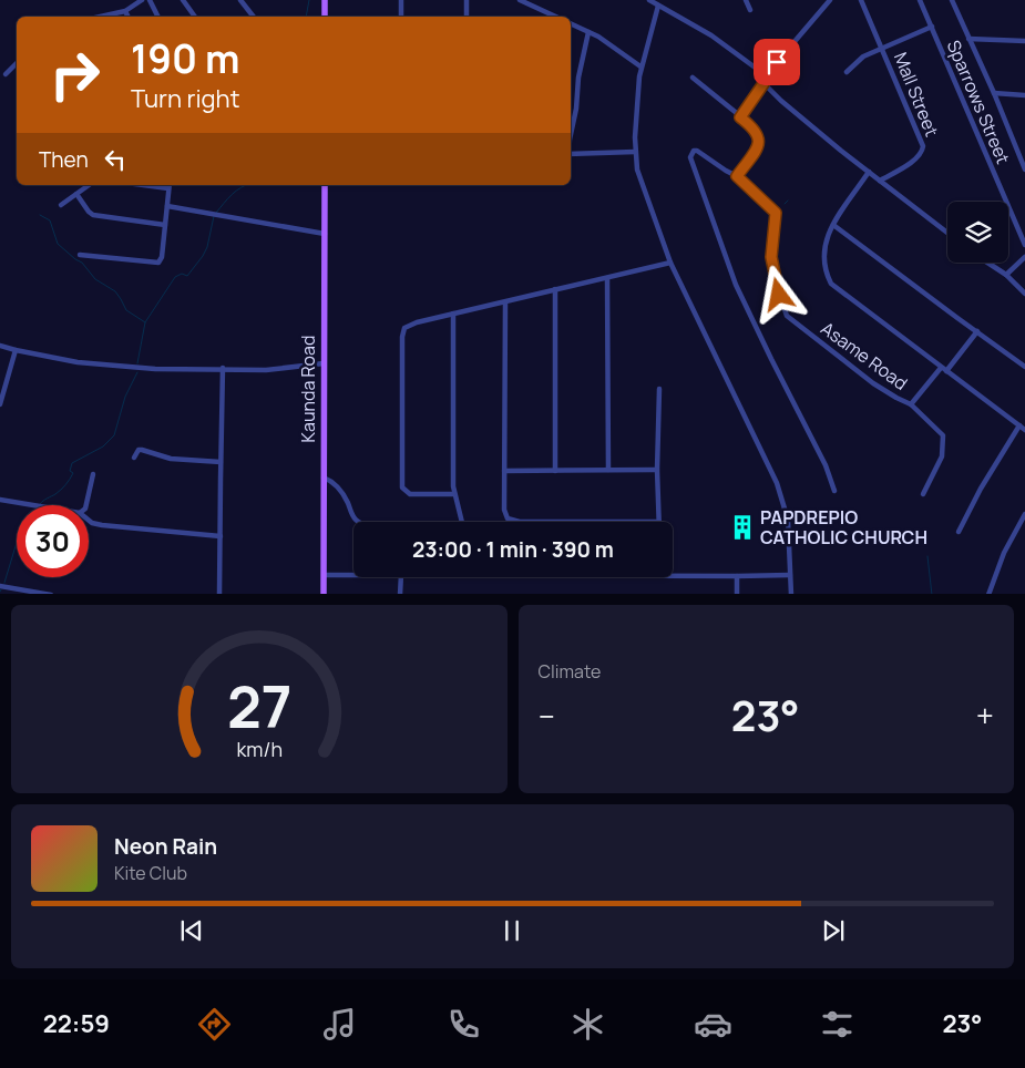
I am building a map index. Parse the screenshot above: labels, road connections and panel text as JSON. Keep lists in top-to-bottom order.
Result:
{
  "streets": {
    "main road": ["Kaunda Road"],
    "street": ["Mall Street", "Sparrows Street", "Asame Road"]
  },
  "places": {
    "building": ["PAPDREPIO CATHOLIC CHURCH"]
  },
  "page": {
    "turn": ["190 m", "Turn right"],
    "then": "Then",
    "limit": "30",
    "trip": "23:00 · 1 min · 390 m",
    "tile": "Climate",
    "heat": ["−", "23°", "+"],
    "song": ["Neon Rain", "Kite Club"],
    "tabs": ["22:59", "23°"],
    "gauge": ["27", "km/h"]
  }
}
